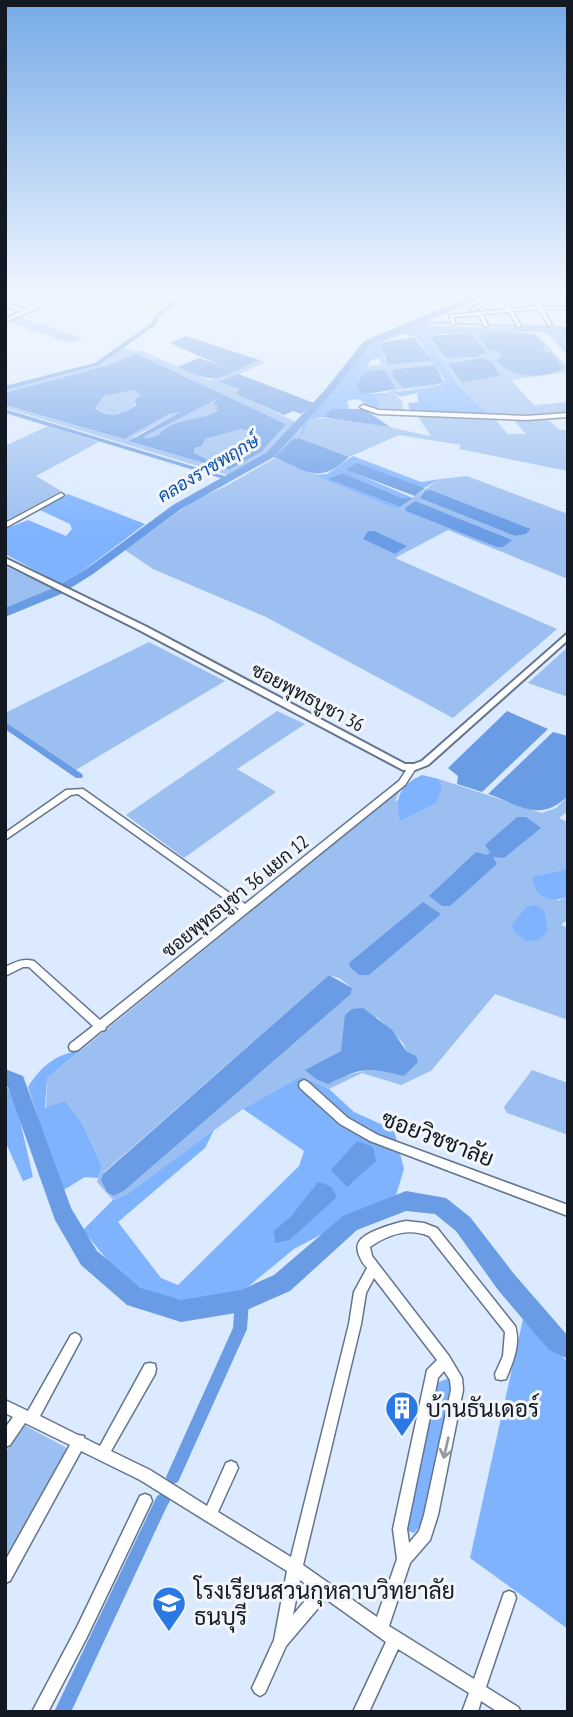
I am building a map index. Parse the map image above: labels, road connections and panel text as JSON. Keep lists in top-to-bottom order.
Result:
{
  "streets": {
    "street": ["ซอยพุทธบูชา 36", "ซอยพุทธบูชา 36 แยก 12", "ซอยวิชชาลัย"]
  },
  "crossings": [
    ["ซอยพุทธบูชา 36", "ซอยพุทธบูชา 36 แยก 12"]
  ],
  "water": ["คลองราชพฤกษ์"],
  "places": {
    "building": ["บ้านธันเดอร์"],
    "school or university": ["โรงเรียนสวนกุหลาบวิทยาลัย ธนบุรี"]
  }
}
